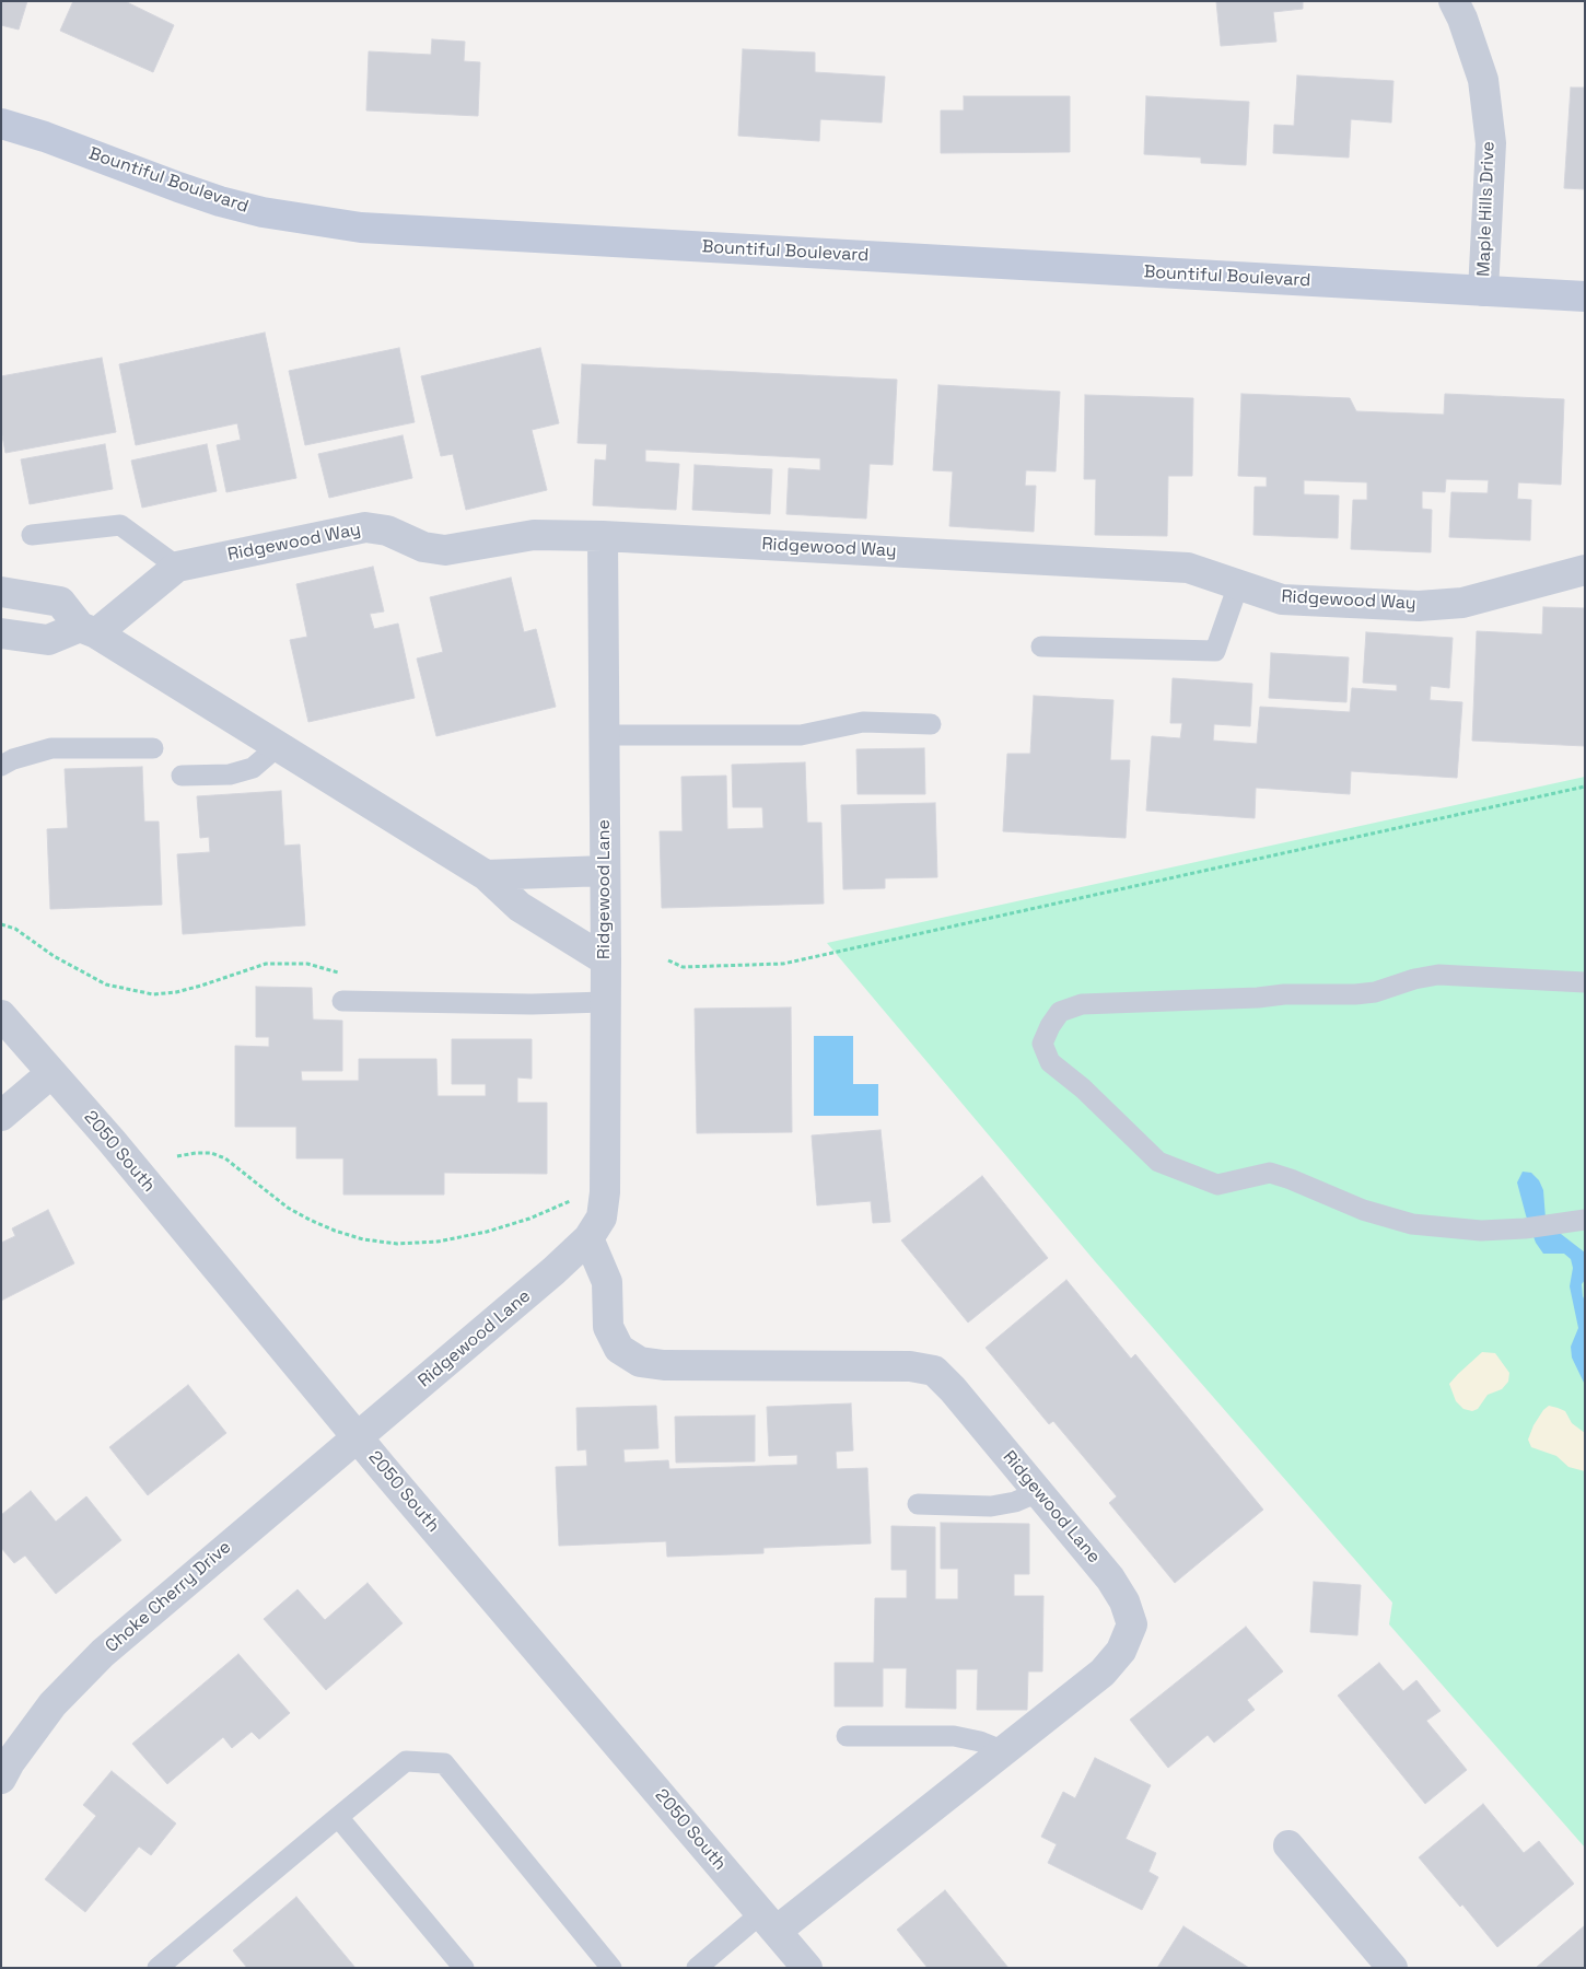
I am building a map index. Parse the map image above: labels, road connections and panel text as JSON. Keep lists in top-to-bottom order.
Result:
{
  "streets": {
    "main road": ["Bountiful Boulevard"],
    "street": [
      "Maple Hills Drive",
      "Ridgewood Way",
      "Ridgewood Lane",
      "2050 South",
      "Choke Cherry Drive"
    ]
  },
  "crossings": [
    ["Bountiful Boulevard", "Maple Hills Drive"],
    ["Ridgewood Way", "Ridgewood Lane"],
    ["Ridgewood Lane", "2050 South"],
    ["Ridgewood Lane", "Choke Cherry Drive"],
    ["2050 South", "Choke Cherry Drive"]
  ]
}
